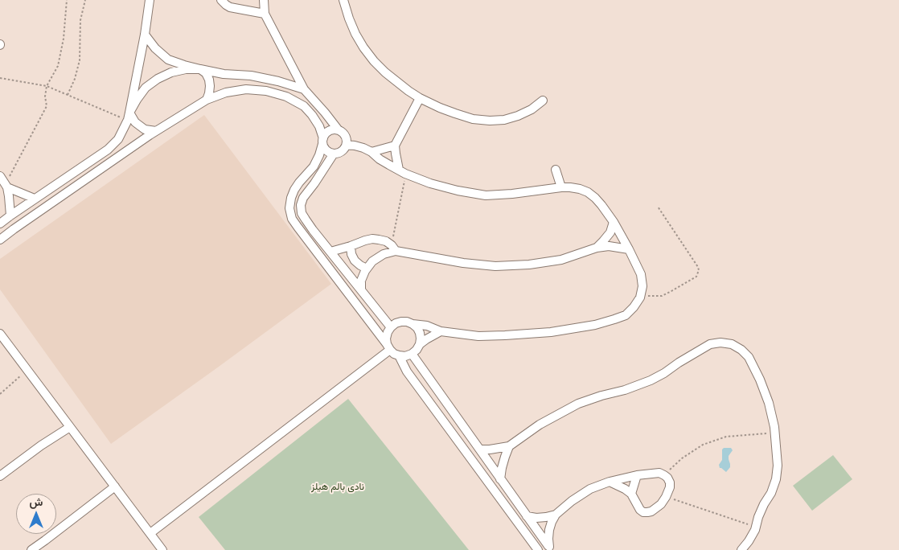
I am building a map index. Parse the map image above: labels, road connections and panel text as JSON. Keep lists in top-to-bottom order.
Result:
{
  "parks": ["نادى بالم هيلز"],
  "north": "top"
}
